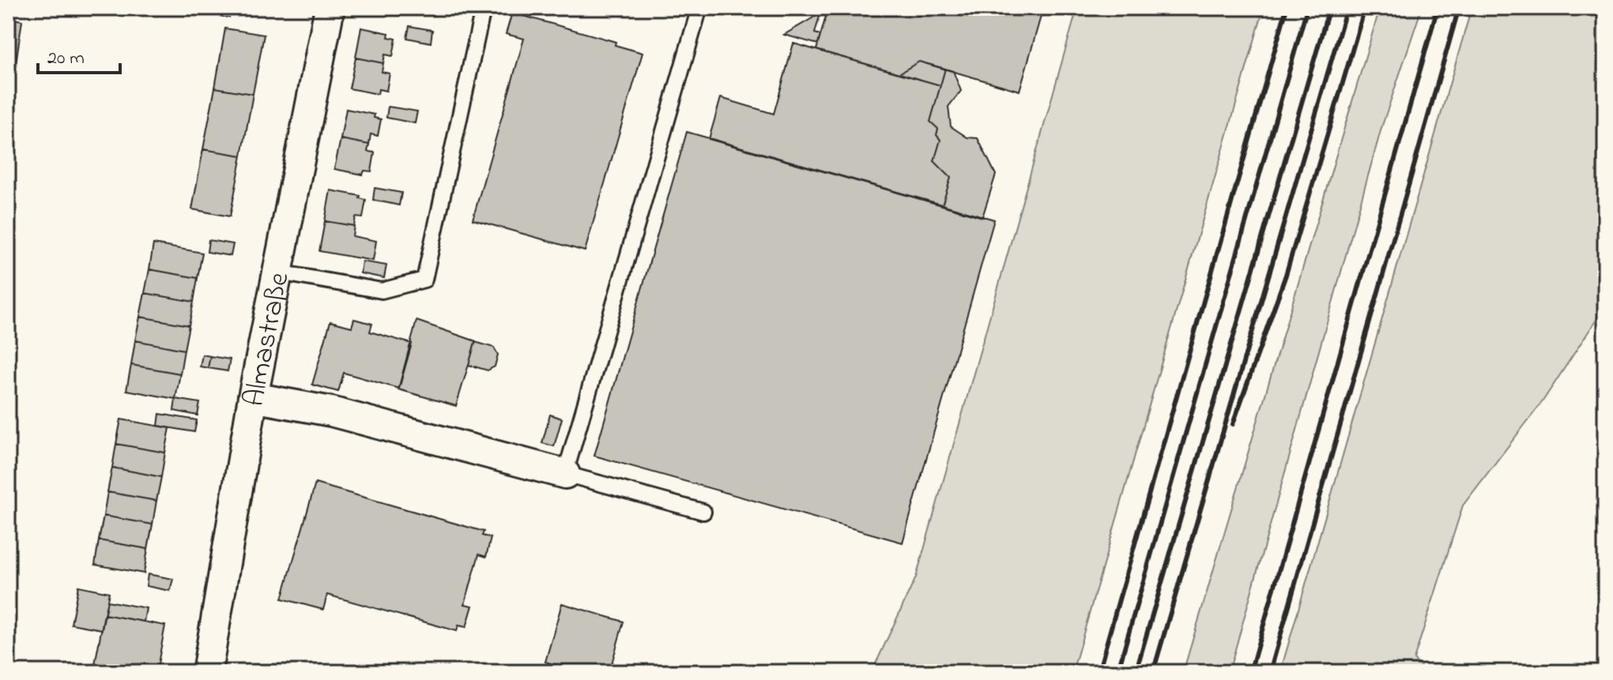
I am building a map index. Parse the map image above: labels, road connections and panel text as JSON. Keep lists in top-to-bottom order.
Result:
{
  "streets": {
    "street": ["Almastraße"]
  },
  "scale_bar": "20 m"
}
